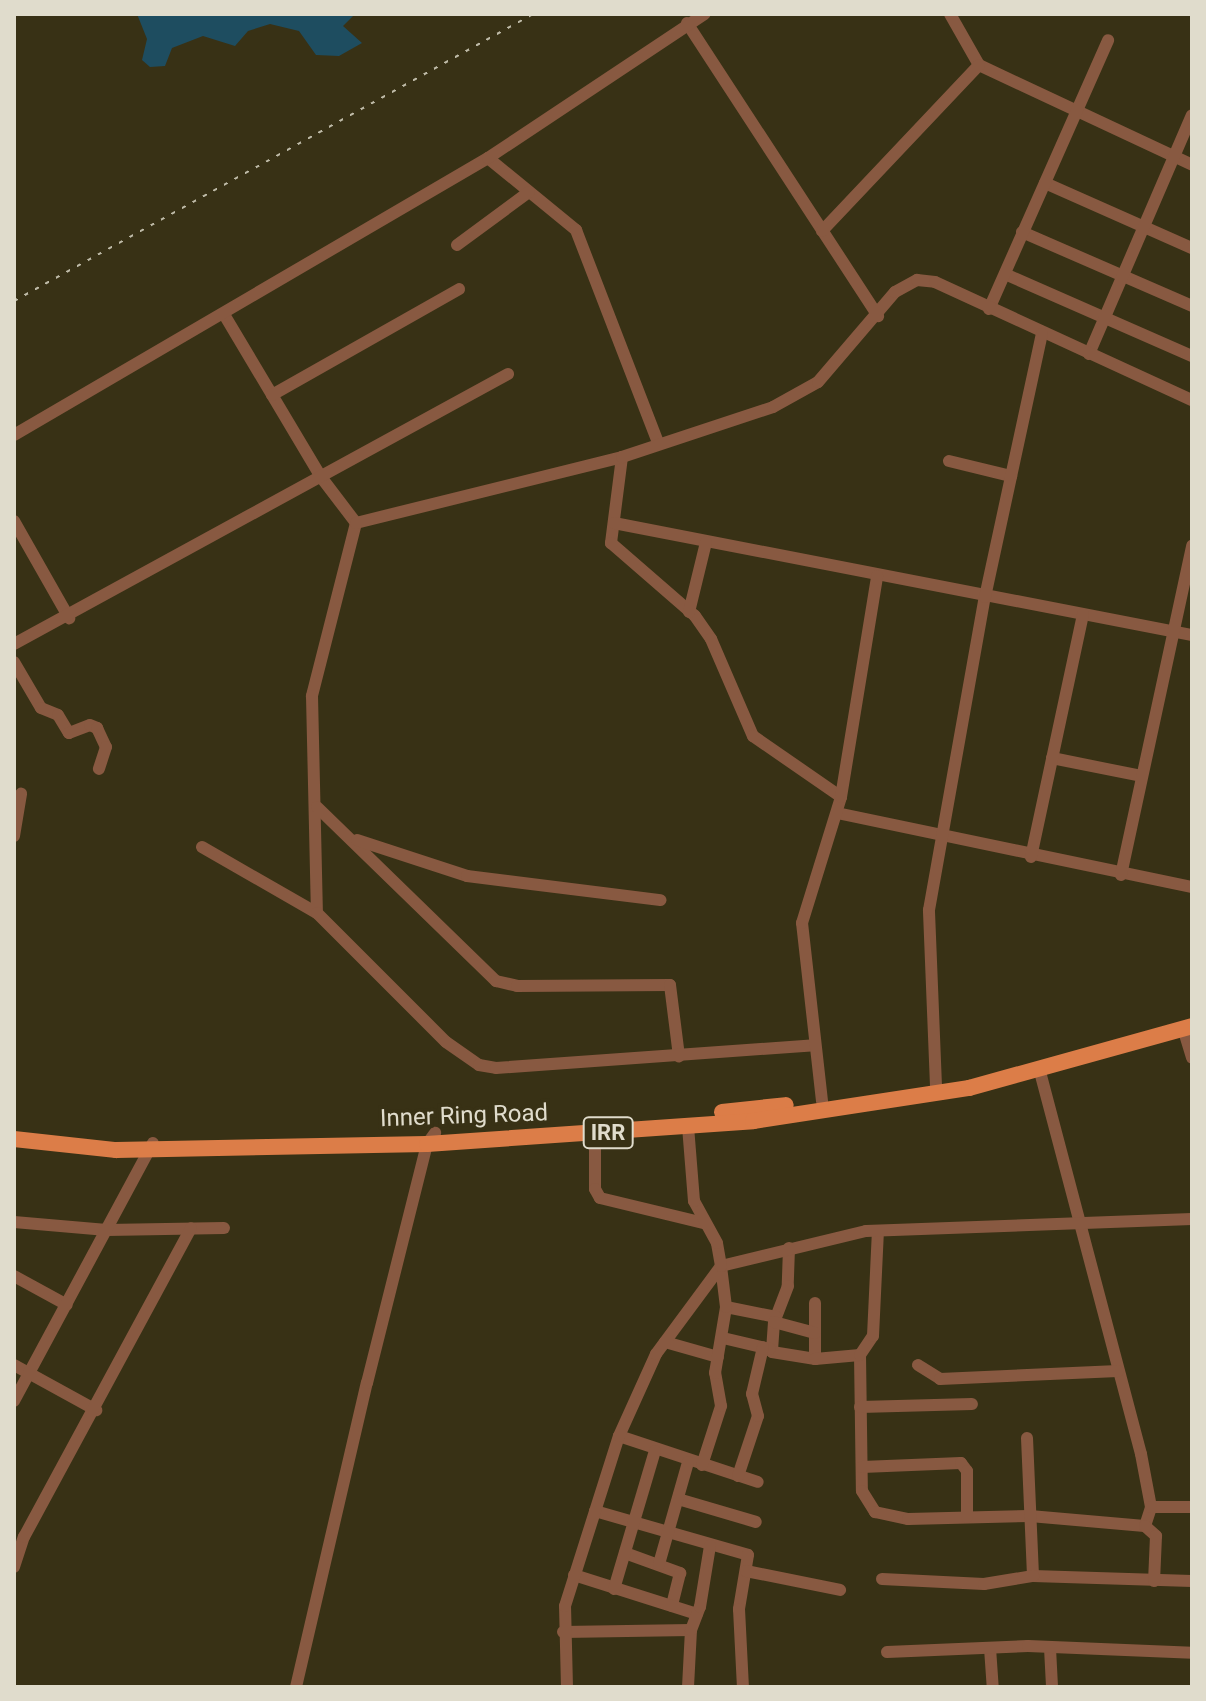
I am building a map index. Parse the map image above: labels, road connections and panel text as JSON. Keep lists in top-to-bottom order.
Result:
{
  "streets": {
    "main road": ["Inner Ring Road", "IRR"]
  }
}
